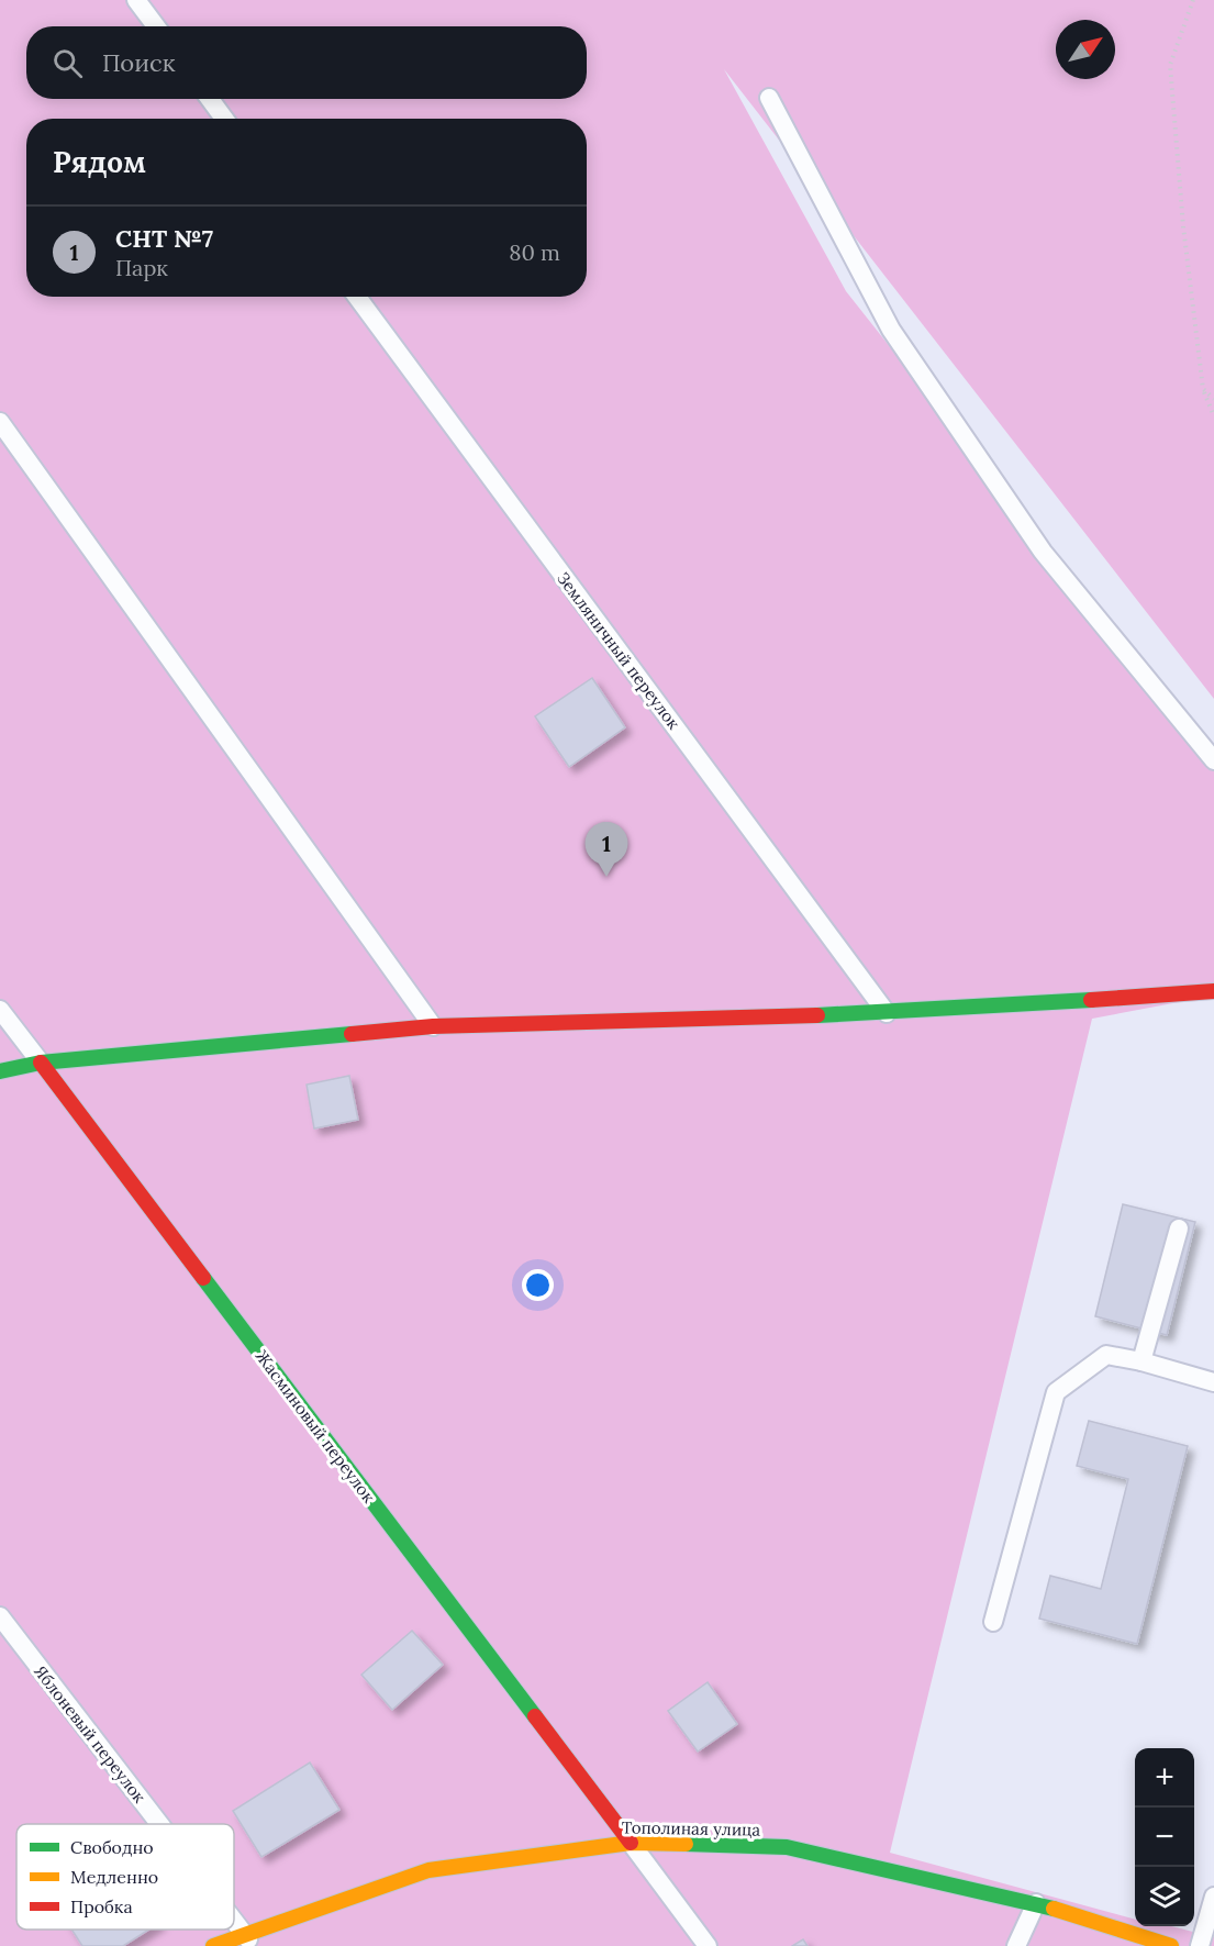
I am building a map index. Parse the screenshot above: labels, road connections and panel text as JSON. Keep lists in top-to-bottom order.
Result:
{
  "streets": {
    "street": ["Жасминовый переулок", "Тополиная улица"],
    "lane": ["Земляничный переулок", "Яблоневый переулок"]
  },
  "crossings": [
    ["Жасминовый переулок", "Тополиная улица"],
    ["Яблоневый переулок", "Тополиная улица"]
  ],
  "legend": ["Свободно", "Медленно", "Пробка"],
  "north": "top right",
  "page": {
    "search": "Поиск",
    "heading": "Рядом",
    "list": [
      {
        "mark": "1",
        "name": "СНТ №7",
        "note": "Парк",
        "value": "80 m"
      }
    ],
    "pins": "1",
    "map_buttons": ["+", "−"]
  }
}
